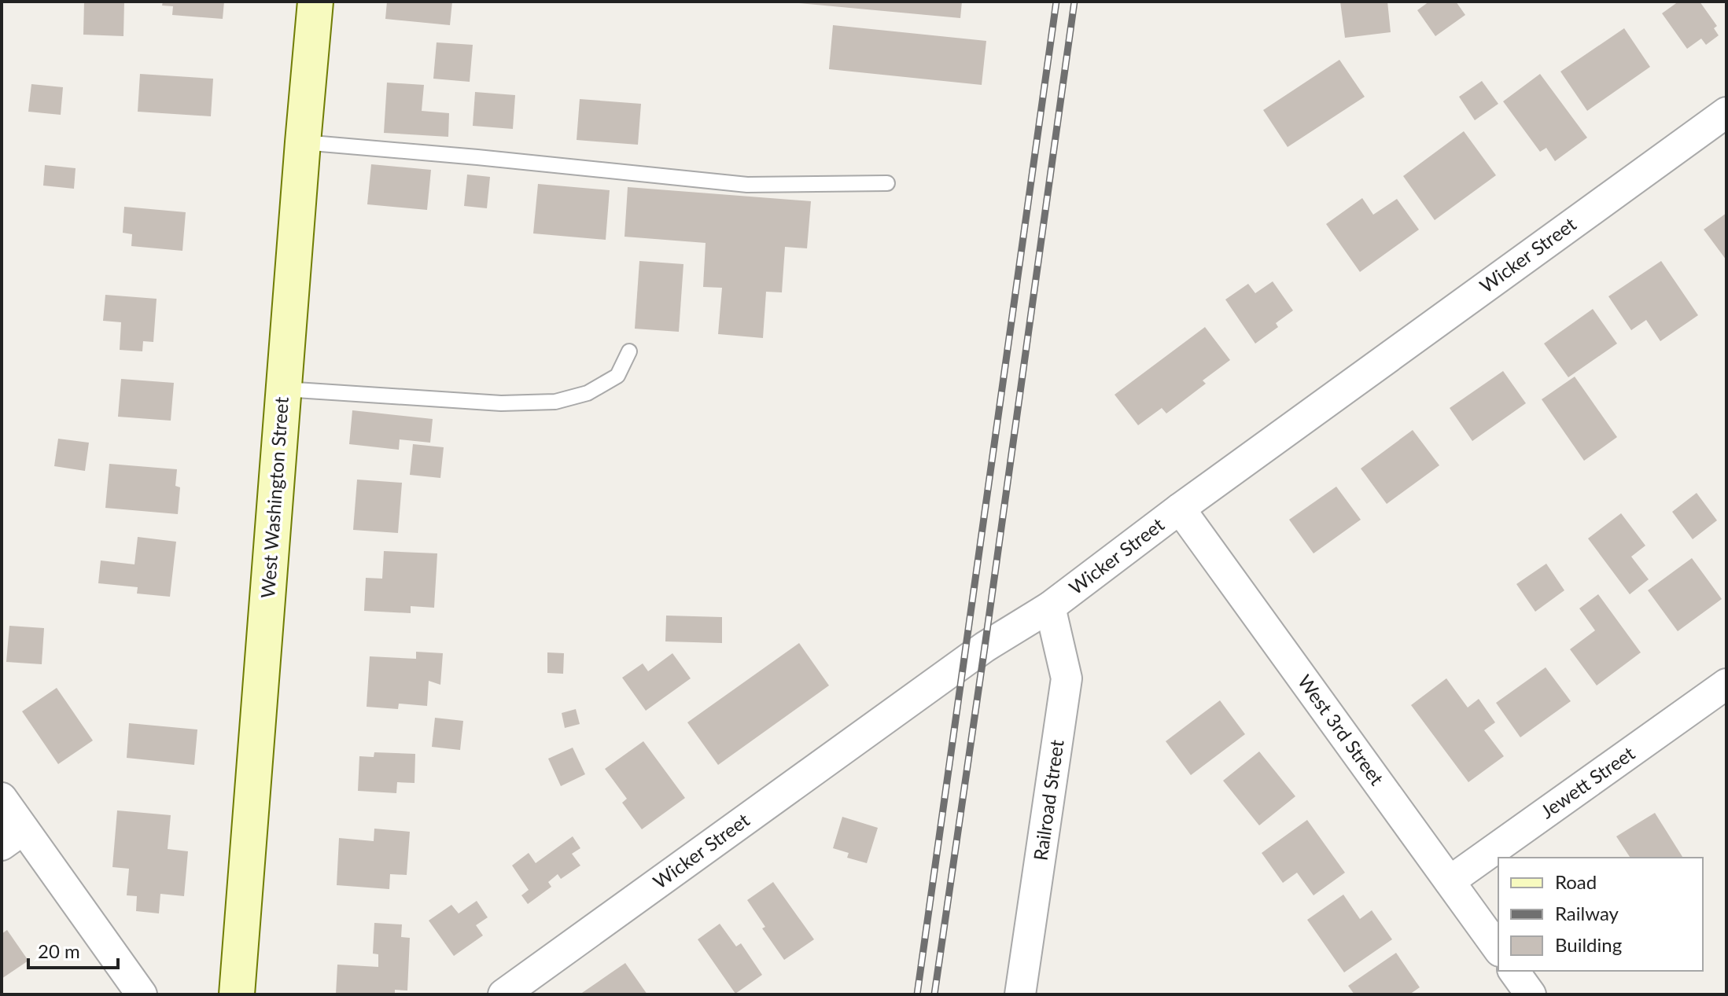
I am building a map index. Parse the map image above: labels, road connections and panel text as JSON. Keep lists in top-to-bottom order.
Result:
{
  "streets": {
    "main road": ["West Washington Street"],
    "street": [
      "Wicker Street",
      "West 3rd Street",
      "Jewett Street",
      "Railroad Street"
    ]
  },
  "crossings": [
    ["Wicker Street", "West 3rd Street"],
    ["Wicker Street", "Railroad Street"],
    ["West 3rd Street", "Jewett Street"]
  ],
  "legend": ["Road", "Railway", "Building"],
  "scale_bar": "20 m"
}
